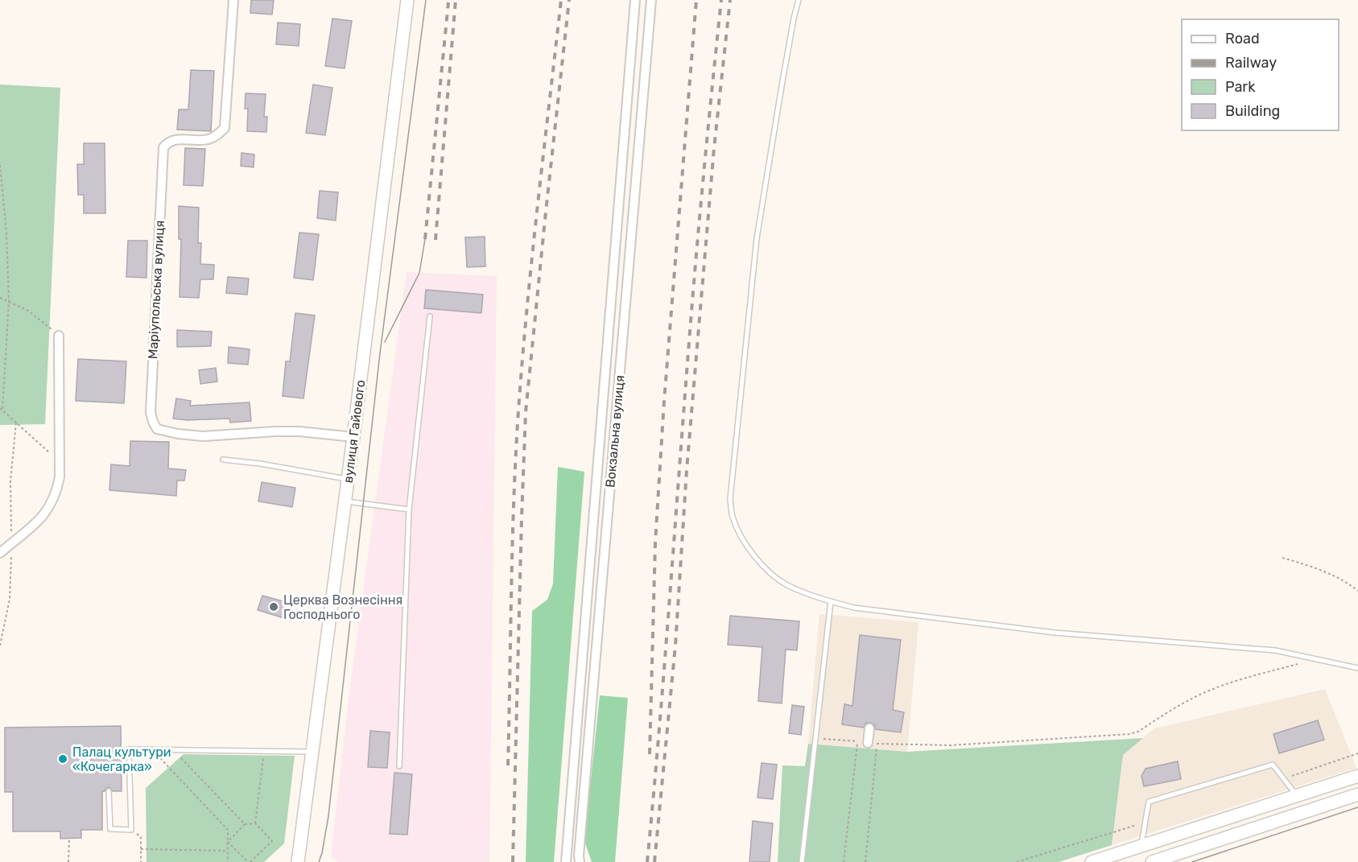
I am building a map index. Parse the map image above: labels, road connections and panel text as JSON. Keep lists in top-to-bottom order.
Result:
{
  "streets": {
    "street": ["Маріупольська вулиця", "вулиця Гайового", "Вокзальна вулиця"]
  },
  "crossings": [
    ["Маріупольська вулиця", "вулиця Гайового"]
  ],
  "places": ["Церква Вознесіння Господнього", "Палац культури «Кочегарка»"],
  "legend": [
    "Road",
    "Railway",
    "Park",
    "Building"
  ]
}
